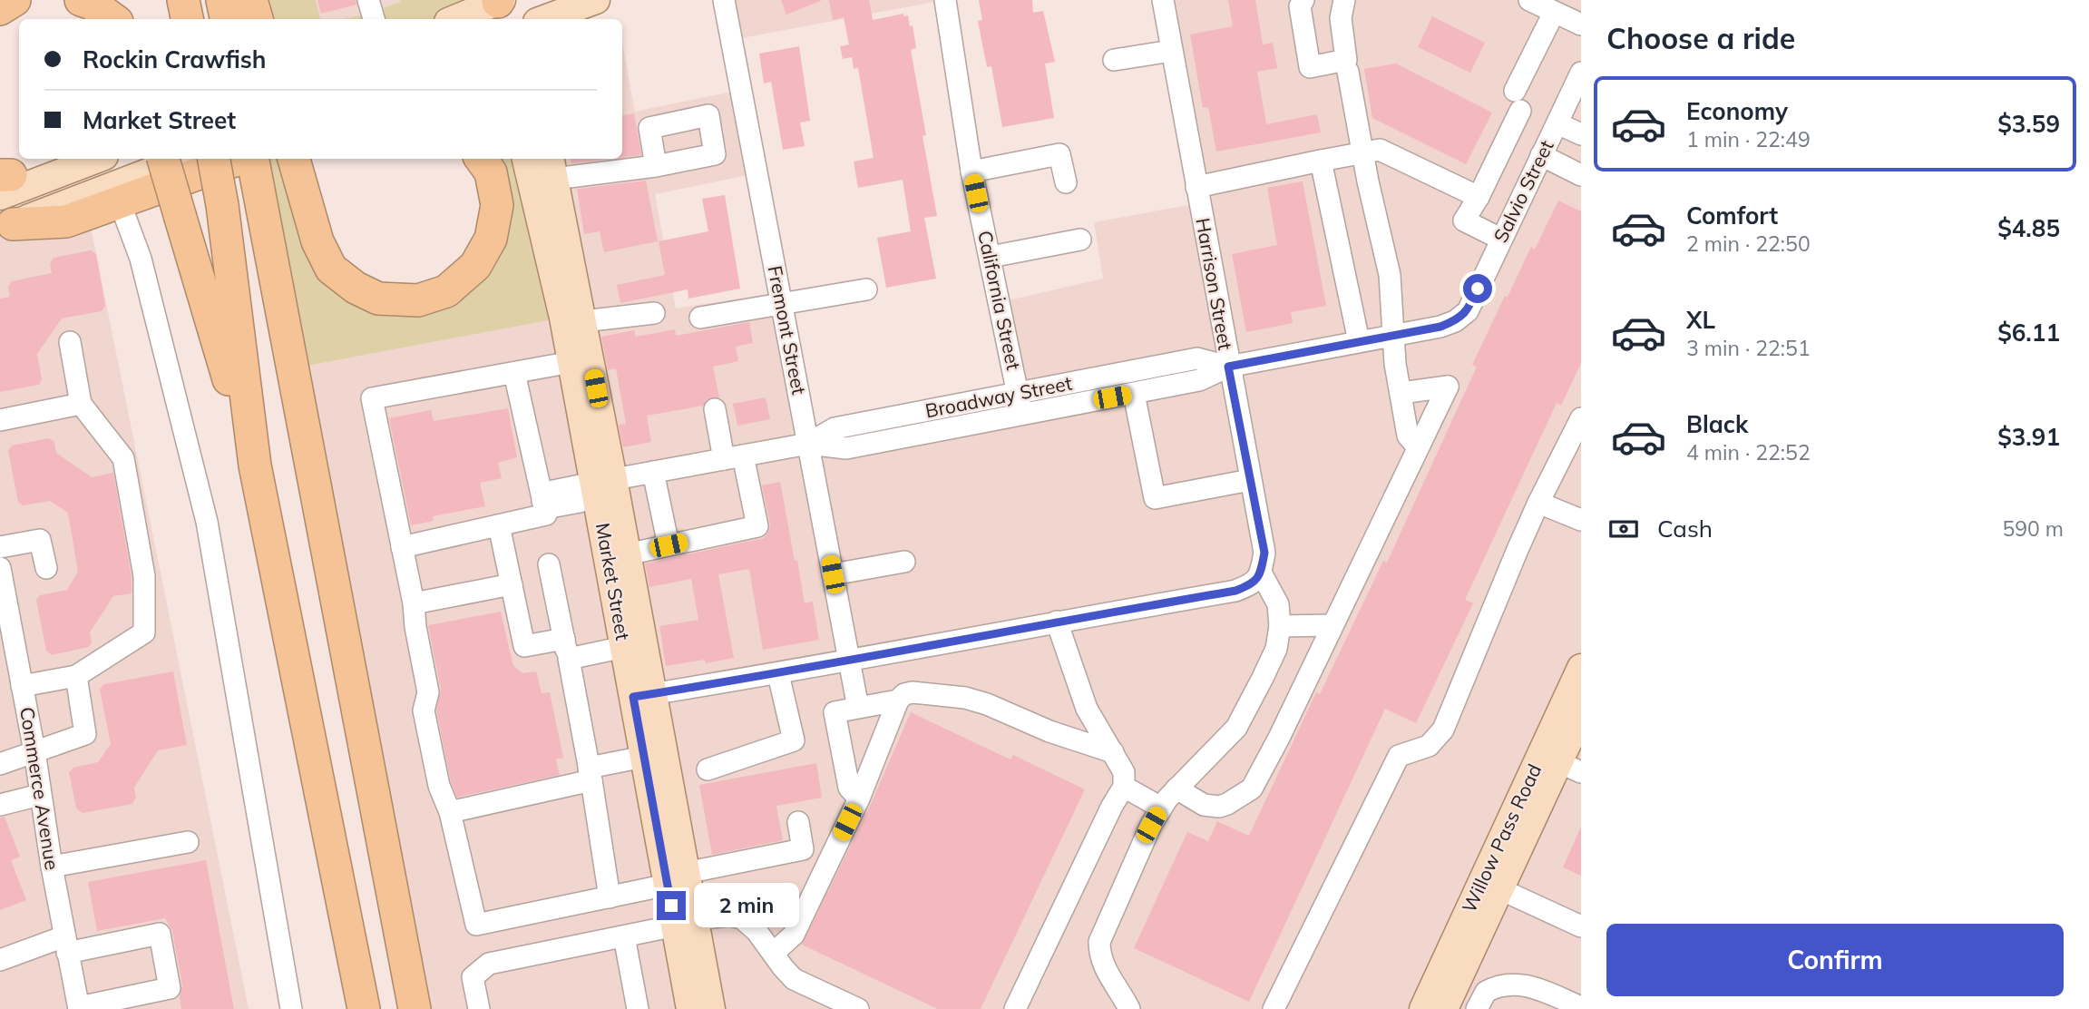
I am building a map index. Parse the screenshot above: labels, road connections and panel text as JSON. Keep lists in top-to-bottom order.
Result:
{
  "streets": {
    "main road": ["Market Street", "Willow Pass Road"],
    "street": [
      "Salvio Street",
      "Harrison Street",
      "California Street",
      "Fremont Street",
      "Broadway Street",
      "Commerce Avenue"
    ]
  },
  "crossings": [
    ["Salvio Street", "Broadway Street"],
    ["Harrison Street", "Broadway Street"],
    ["California Street", "Broadway Street"],
    ["Fremont Street", "Broadway Street"],
    ["Broadway Street", "Market Street"]
  ],
  "page": {
    "heading": "Choose a ride",
    "banner": ["Rockin Crawfish", "Market Street"],
    "list": [
      {
        "name": "Economy",
        "note": "1 min · 22:49",
        "value": "$3.59"
      },
      {
        "name": "Comfort",
        "note": "2 min · 22:50",
        "value": "$4.85"
      },
      {
        "name": "XL",
        "note": "3 min · 22:51",
        "value": "$6.11"
      },
      {
        "name": "Black",
        "note": "4 min · 22:52",
        "value": "$3.91"
      }
    ],
    "pay": ["Cash", "590 m"],
    "bubble": "2 min",
    "buttons": "Confirm"
  }
}
